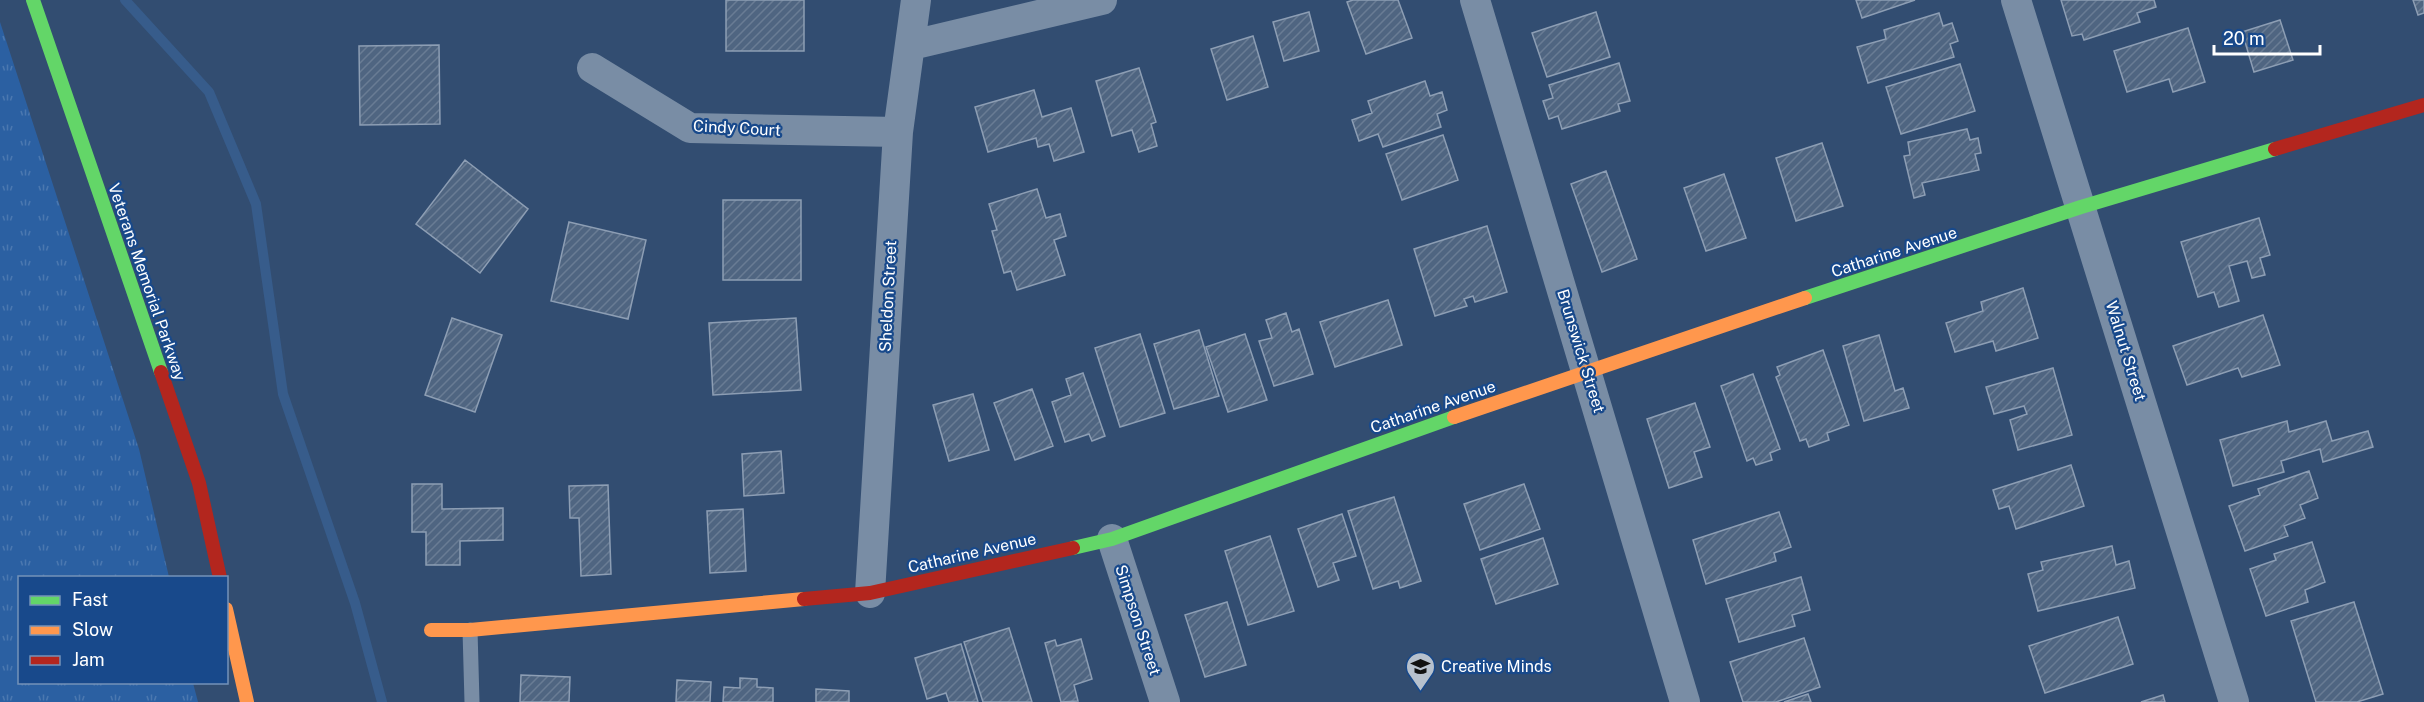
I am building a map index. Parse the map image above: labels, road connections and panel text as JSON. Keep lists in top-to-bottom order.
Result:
{
  "streets": {
    "street": [
      "Cindy Court",
      "Catharine Avenue",
      "Veterans Memorial Parkway",
      "Sheldon Street",
      "Brunswick Street",
      "Walnut Street",
      "Simpson Street"
    ]
  },
  "crossings": [
    ["Cindy Court", "Sheldon Street"],
    ["Catharine Avenue", "Sheldon Street"],
    ["Catharine Avenue", "Brunswick Street"],
    ["Catharine Avenue", "Walnut Street"],
    ["Catharine Avenue", "Simpson Street"]
  ],
  "places": {
    "school or university": ["Creative Minds"]
  },
  "legend": ["Fast", "Slow", "Jam"],
  "scale_bar": "20 m"
}
